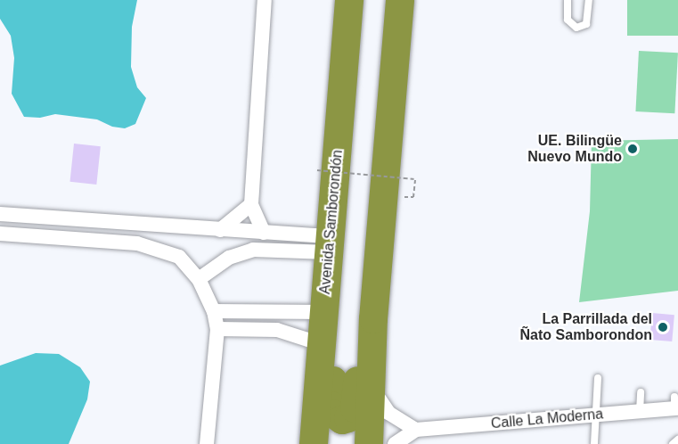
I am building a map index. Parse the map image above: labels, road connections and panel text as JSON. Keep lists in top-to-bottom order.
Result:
{
  "streets": {
    "highway": ["Avenida Samborondón"],
    "street": ["Calle La Moderna"]
  },
  "places": ["UE. Bilingüe Nuevo Mundo", "La Parrillada del Ñato Samborondon"]
}
